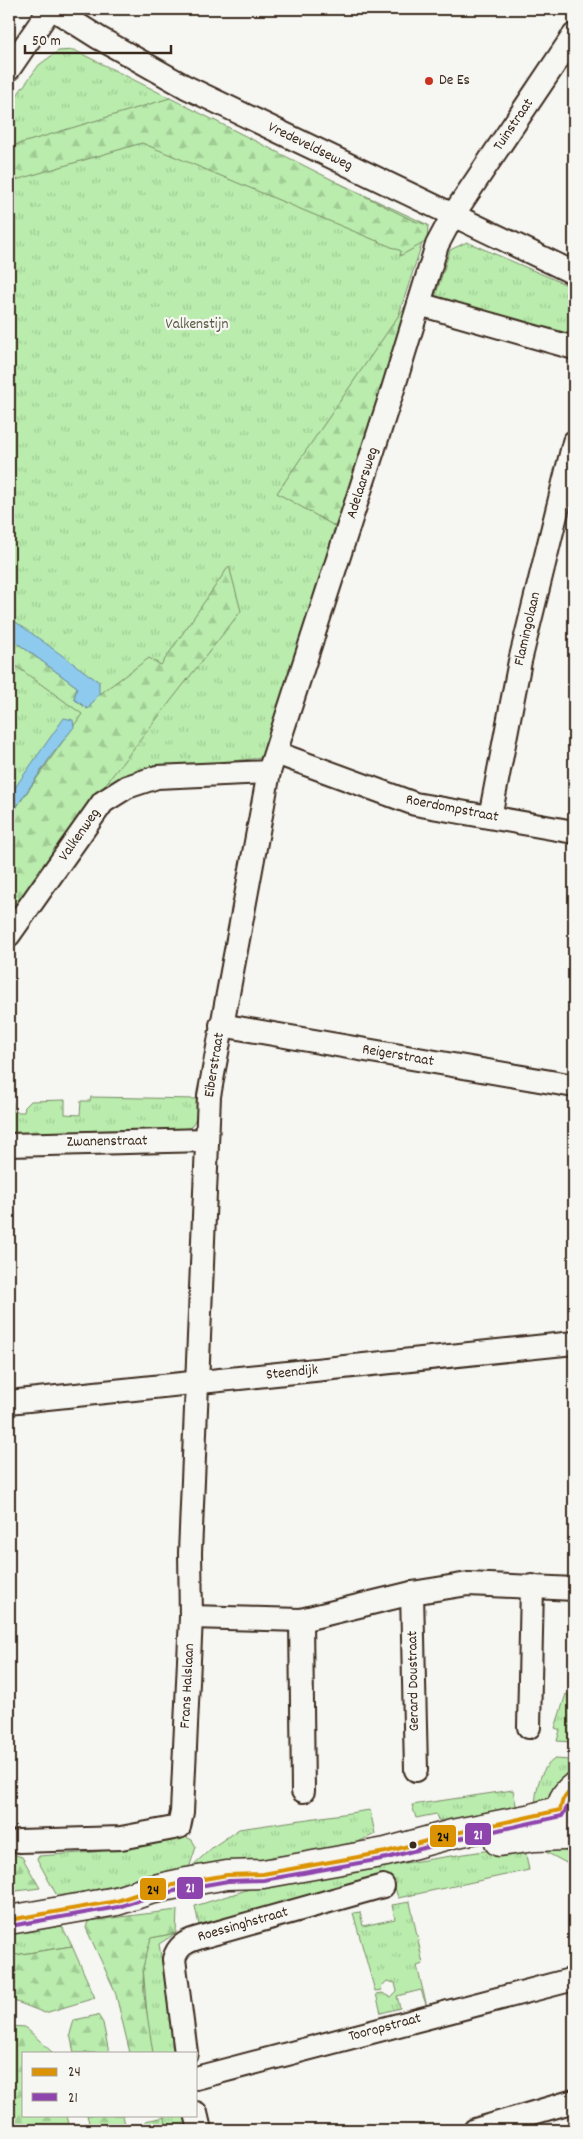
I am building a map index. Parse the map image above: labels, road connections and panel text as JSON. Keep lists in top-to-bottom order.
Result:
{
  "streets": {
    "street": [
      "Tuinstraat",
      "Vredeveldseweg",
      "Adelaarsweg",
      "Flamingolaan",
      "Roerdompstraat",
      "Valkenweg",
      "Reigerstraat",
      "Eiberstraat",
      "Zwanenstraat",
      "Steendijk",
      "Gerard Doustraat",
      "Frans Halslaan",
      "Roessinghstraat",
      "Tooropstraat"
    ]
  },
  "crossings": [
    ["Tuinstraat", "Vredeveldseweg"],
    ["Tuinstraat", "Adelaarsweg"],
    ["Vredeveldseweg", "Adelaarsweg"],
    ["Adelaarsweg", "Roerdompstraat"],
    ["Adelaarsweg", "Valkenweg"],
    ["Adelaarsweg", "Eiberstraat"],
    ["Flamingolaan", "Roerdompstraat"],
    ["Roerdompstraat", "Valkenweg"],
    ["Roerdompstraat", "Eiberstraat"],
    ["Valkenweg", "Eiberstraat"],
    ["Reigerstraat", "Eiberstraat"],
    ["Eiberstraat", "Zwanenstraat"],
    ["Eiberstraat", "Steendijk"],
    ["Eiberstraat", "Frans Halslaan"],
    ["Steendijk", "Frans Halslaan"]
  ],
  "parks": ["Valkenstijn"],
  "places": ["De Es"],
  "lines": ["transit line 24", "transit line 21"],
  "legend": ["24", "21"],
  "scale_bar": "50 m"
}
